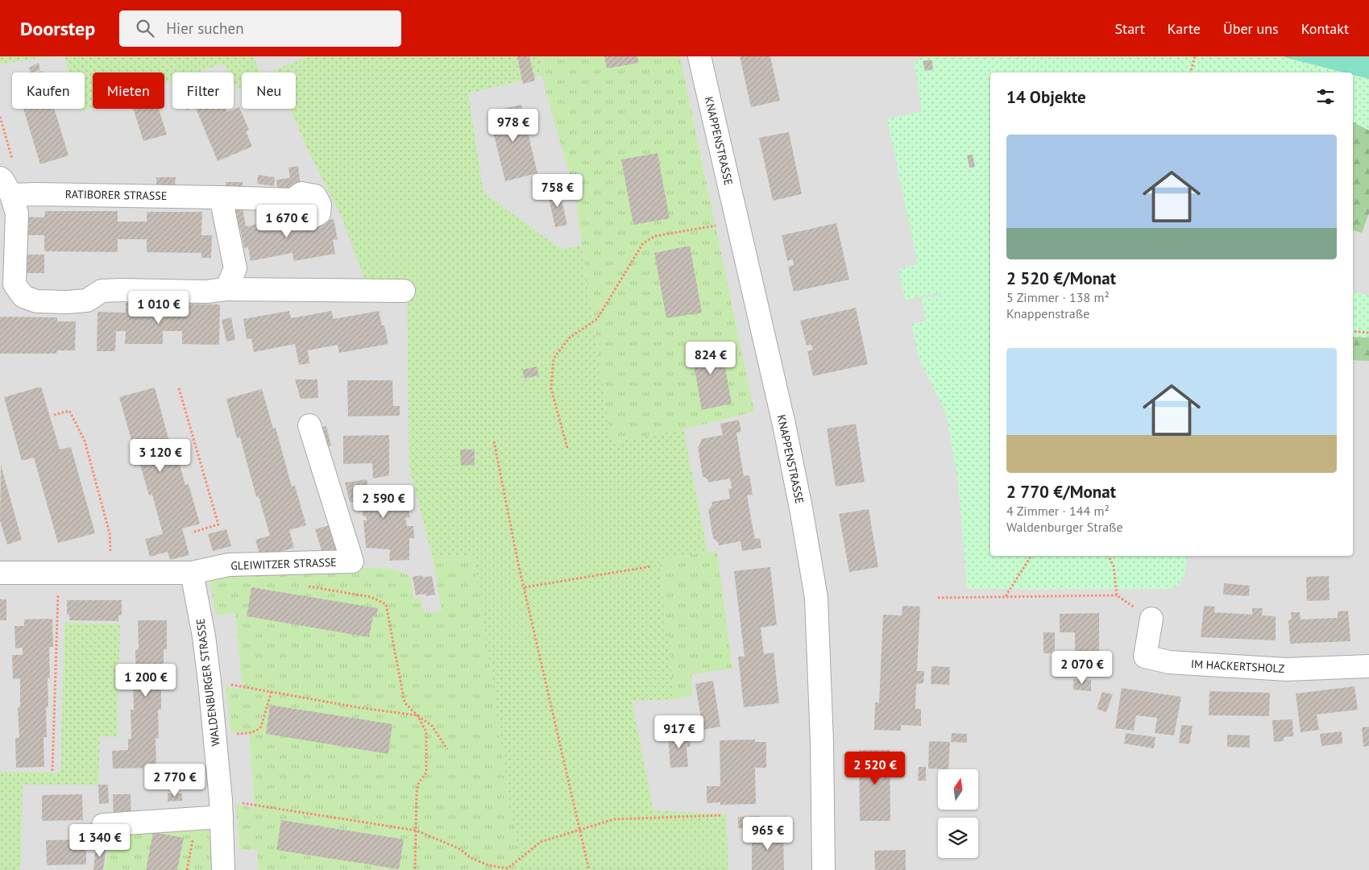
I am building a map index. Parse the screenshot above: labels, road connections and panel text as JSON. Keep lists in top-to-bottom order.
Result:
{
  "streets": {
    "street": [
      "KNAPPENSTRASSE",
      "RATIBORER STRASSE",
      "GLEIWITZER STRASSE",
      "IM HACKERTSHOLZ",
      "WALDENBURGER STRASSE"
    ]
  },
  "crossings": [
    ["GLEIWITZER STRASSE", "WALDENBURGER STRASSE"]
  ],
  "north": "top",
  "page": {
    "header": "Doorstep",
    "search": "Hier suchen",
    "nav": [
      "Start",
      "Karte",
      "Über uns",
      "Kontakt"
    ],
    "chip": [
      "Kaufen",
      "Mieten",
      "Filter",
      "Neu"
    ],
    "heading": "14 Objekte",
    "price": [
      "978 €",
      "758 €",
      "1 670 €",
      "1 010 €",
      "824 €",
      "3 120 €",
      "2 590 €",
      "2 070 €",
      "1 200 €",
      "917 €",
      "2 520 €",
      "2 770 €",
      "965 €",
      "1 340 €"
    ],
    "list": [
      {
        "name": "2 520 €/Monat",
        "note": "5 Zimmer · 138 m² · Knappenstraße"
      },
      {
        "name": "2 770 €/Monat",
        "note": "4 Zimmer · 144 m² · Waldenburger Straße"
      }
    ]
  }
}
